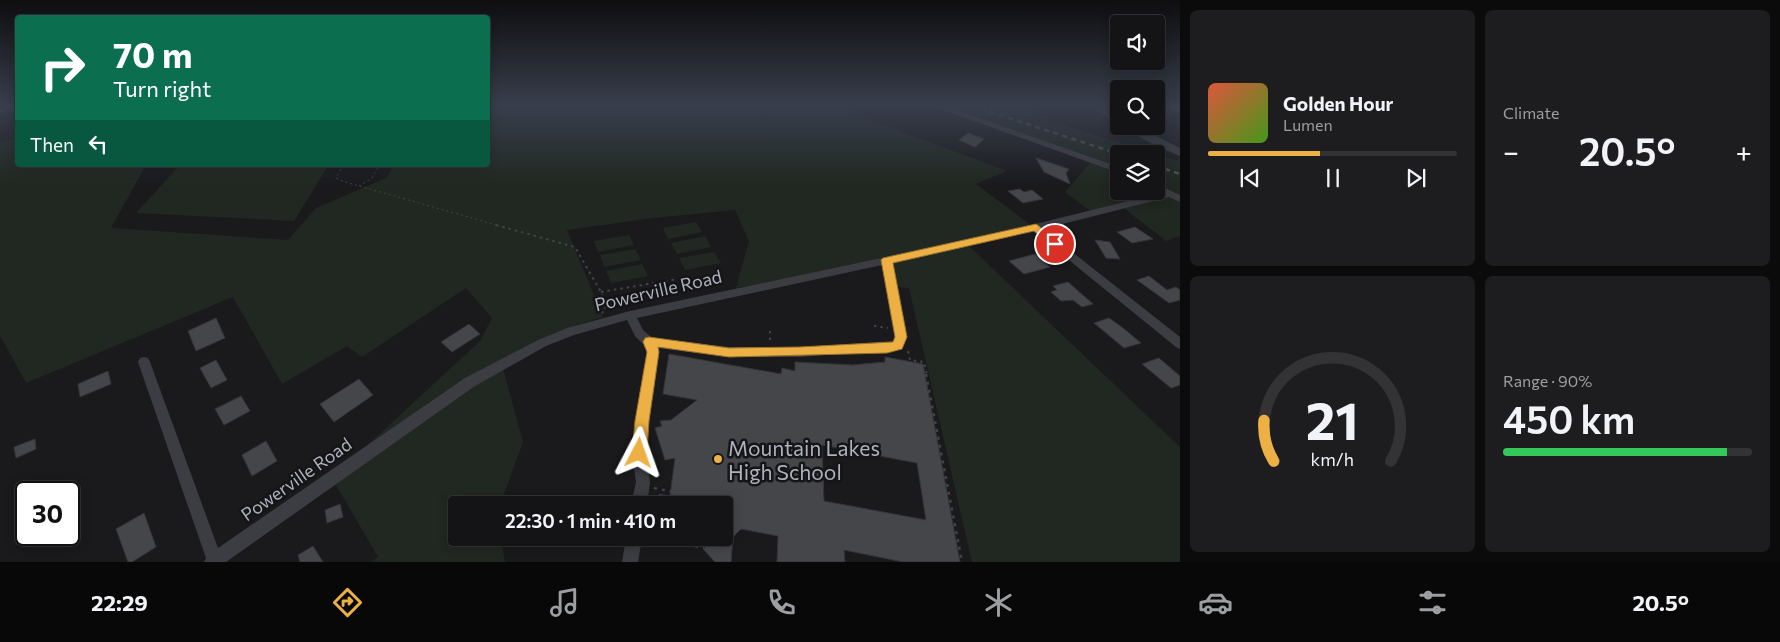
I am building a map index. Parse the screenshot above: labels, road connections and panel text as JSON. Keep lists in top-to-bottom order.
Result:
{
  "streets": {
    "street": ["Powerville Road"]
  },
  "places": ["Mountain Lakes High School"],
  "page": {
    "tile": [
      "Climate",
      ["Range · 90%", "450 km"]
    ],
    "turn": ["70 m", "Turn right"],
    "song": ["Golden Hour", "Lumen"],
    "then": "Then",
    "heat": ["−", "20.5°", "+"],
    "limit": "30",
    "trip": "22:30 · 1 min · 410 m",
    "tabs": ["22:29", "20.5°"],
    "gauge": ["21", "km/h"]
  }
}
